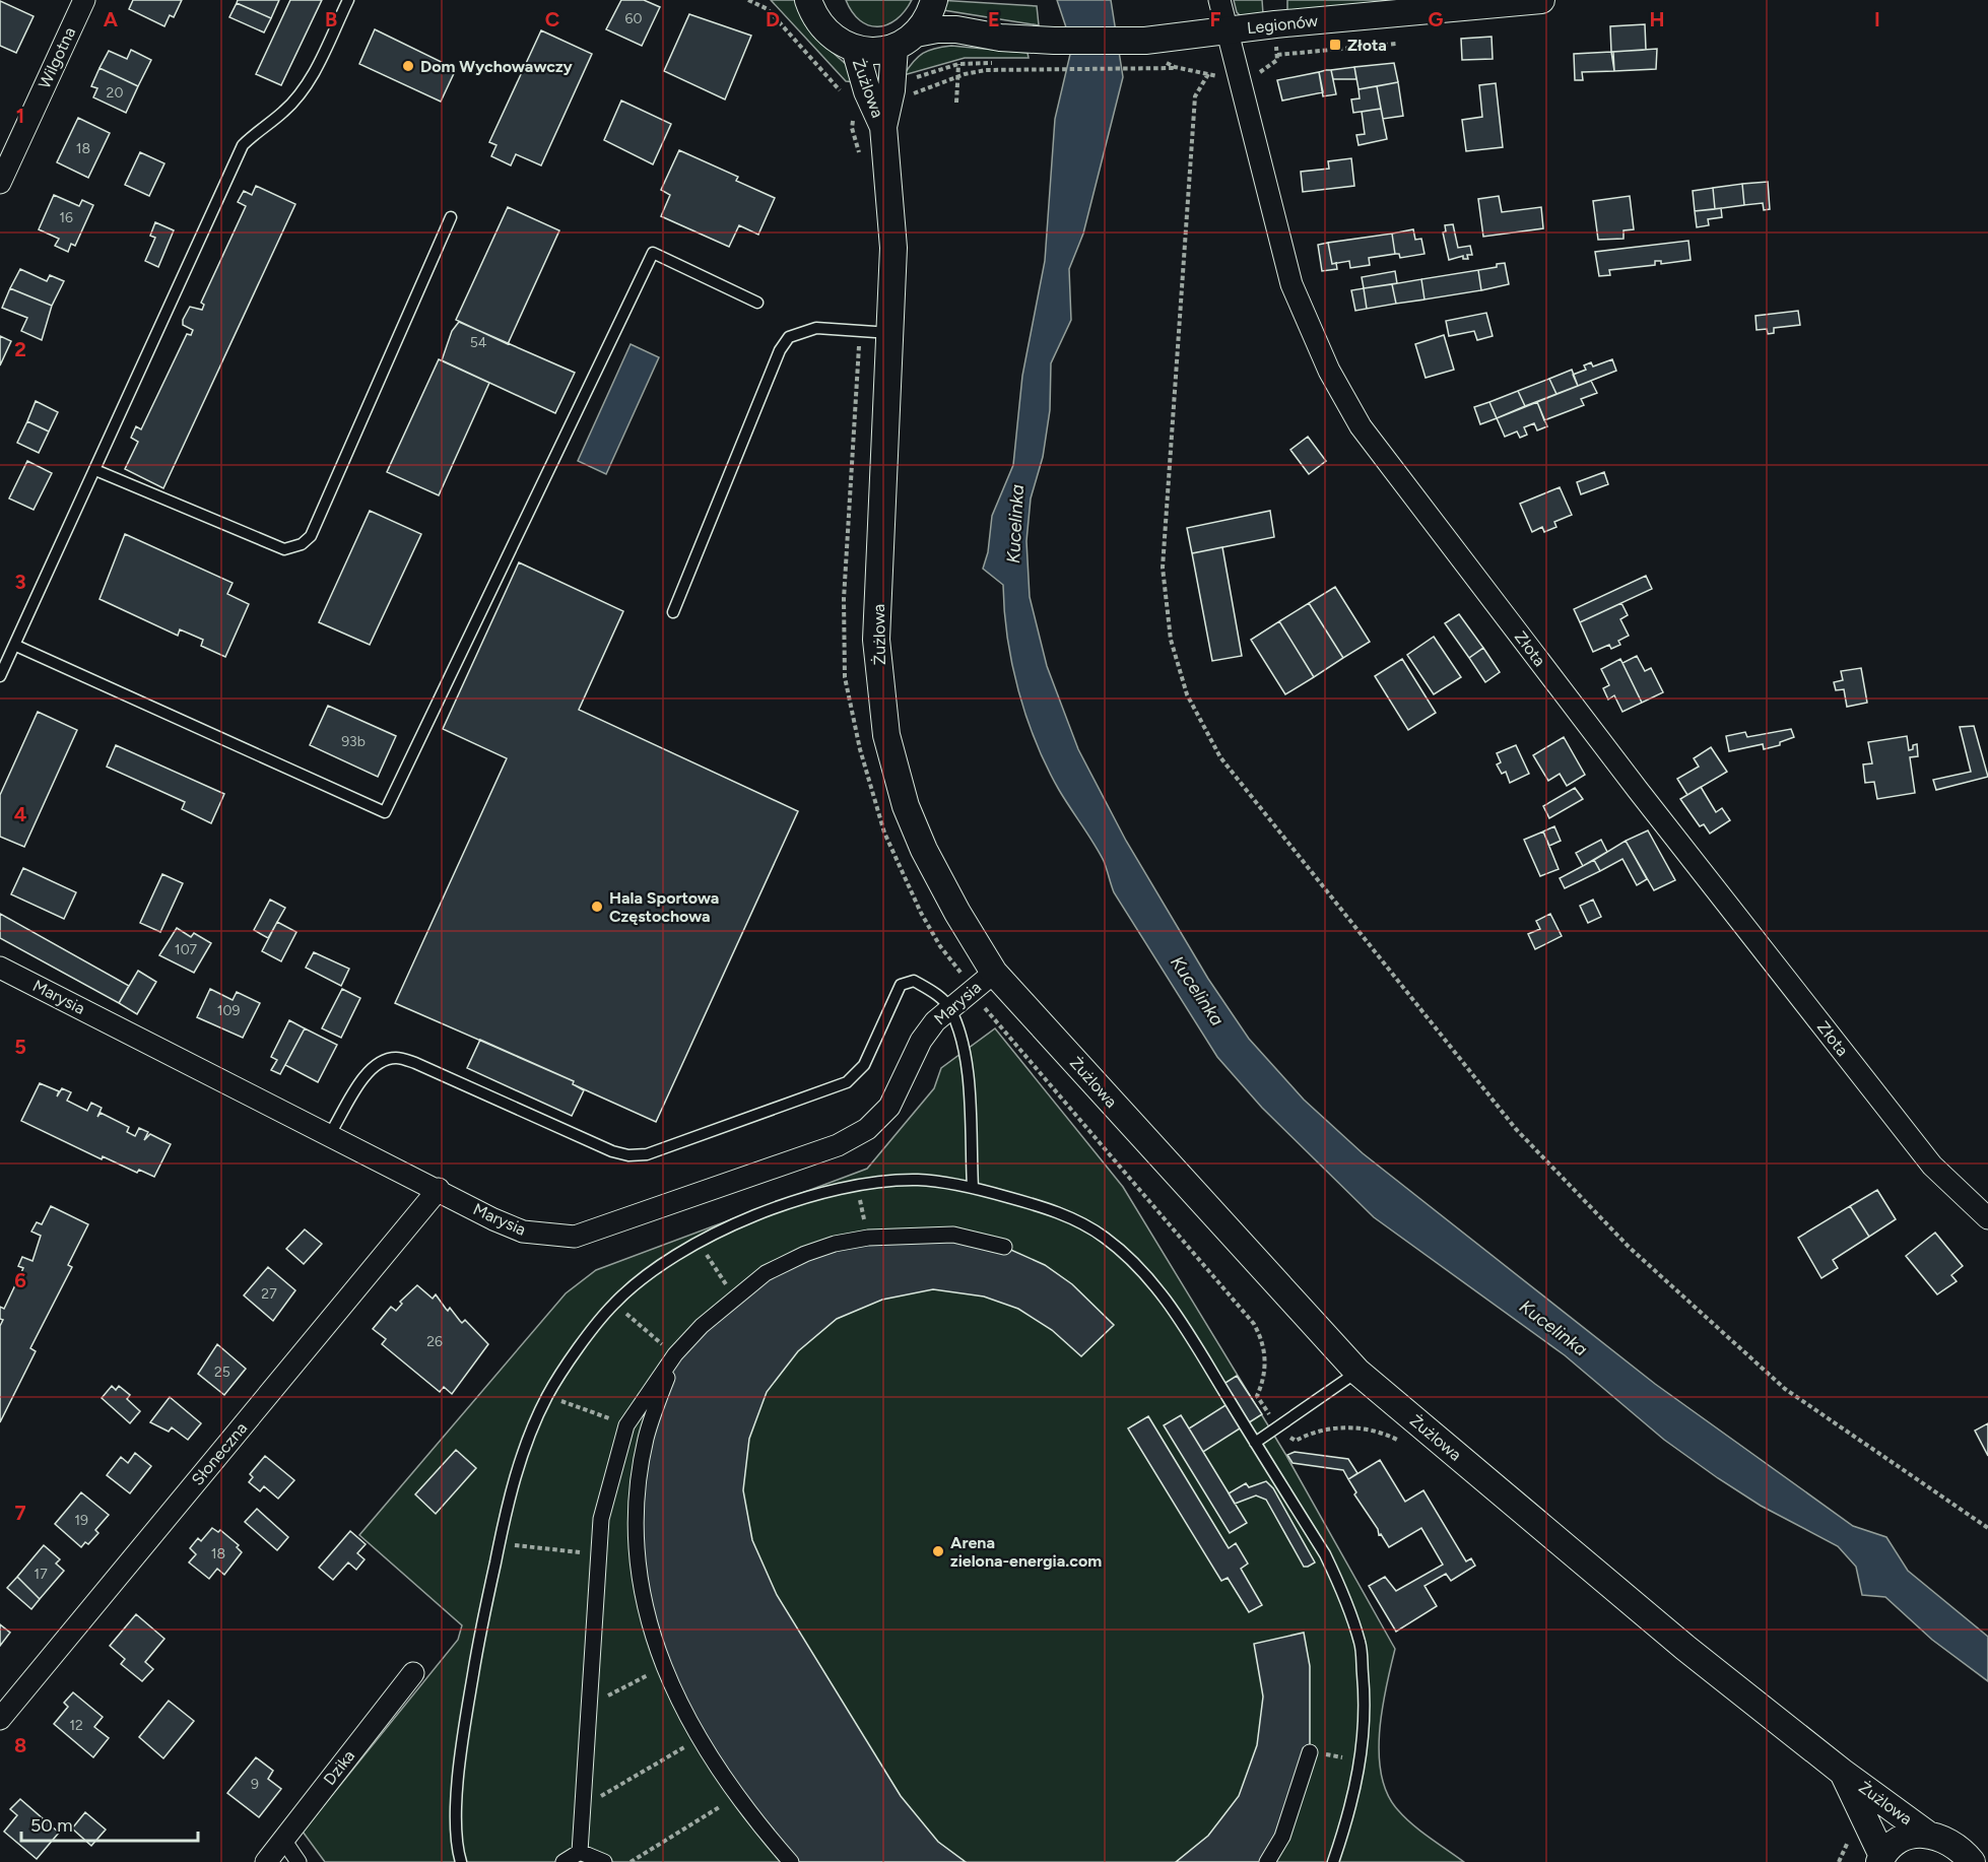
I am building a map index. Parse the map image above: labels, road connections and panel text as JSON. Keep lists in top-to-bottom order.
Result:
{
  "streets": {
    "street": [
      "Legionów",
      "Wilgotna",
      "Żużlowa",
      "Złota",
      "Marysia",
      "Słoneczna",
      "Dzika"
    ]
  },
  "crossings": [
    ["Legionów", "Złota"],
    ["Żużlowa", "Marysia"],
    ["Marysia", "Słoneczna"]
  ],
  "water": ["Kucelinka"],
  "places": {
    "transit": ["Złota"],
    "other": ["Dom Wychowawczy", "Hala Sportowa Częstochowa", "Arena zielona-energia.com"]
  },
  "house_numbers": [
    "60",
    "20",
    "18",
    "16",
    "54",
    "93b",
    "107",
    "109",
    "27",
    "26",
    "25",
    "19",
    "18",
    "17",
    "12",
    "9"
  ],
  "scale_bar": "50 m",
  "grid": {
    "columns": [
      "A",
      "B",
      "C",
      "D",
      "E",
      "F",
      "G",
      "H",
      "I"
    ],
    "rows": [
      "1",
      "2",
      "3",
      "4",
      "5",
      "6",
      "7",
      "8"
    ]
  }
}
